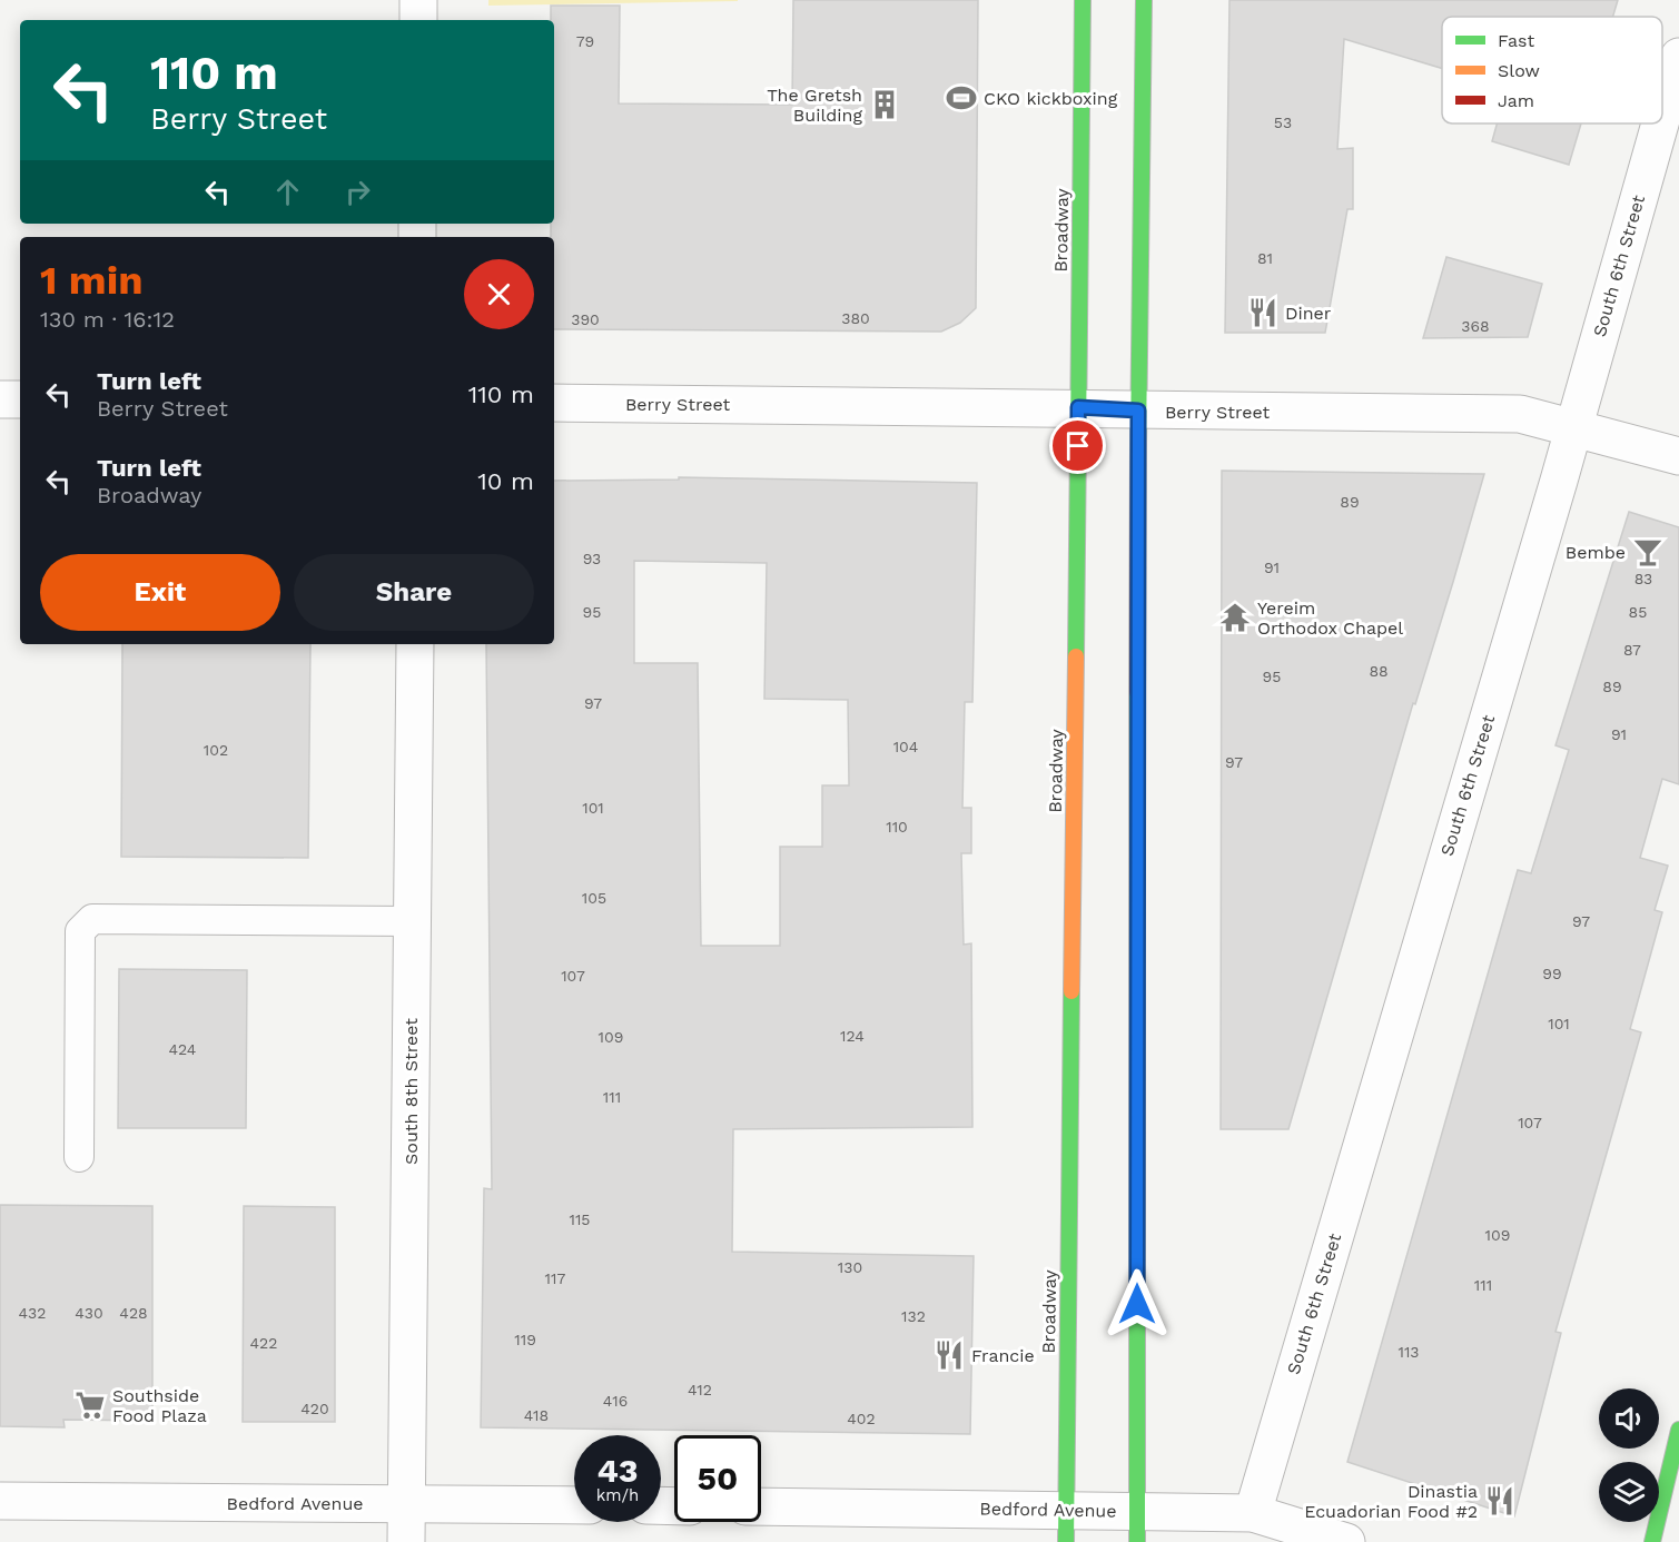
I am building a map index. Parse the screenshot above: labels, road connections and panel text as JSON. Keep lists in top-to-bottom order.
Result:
{
  "streets": {
    "main road": ["Broadway"],
    "street": [
      "South 6th Street",
      "Berry Street",
      "South 8th Street",
      "Bedford Avenue"
    ]
  },
  "crossings": [
    ["Broadway", "Berry Street"],
    ["Broadway", "Bedford Avenue"],
    ["South 6th Street", "Berry Street"],
    ["South 6th Street", "Bedford Avenue"],
    ["South 8th Street", "Bedford Avenue"]
  ],
  "places": {
    "sports": ["CKO kickboxing"],
    "building": ["The Gretsh Building"],
    "restaurant": ["Diner", "Francie", "Dinastia Ecuadorian Food #2"],
    "bar": ["Bembe"],
    "temple": ["Yereim Orthodox Chapel"],
    "supermarket": ["Southside Food Plaza"]
  },
  "house_numbers": [
    "79",
    "53",
    "81",
    "380",
    "390",
    "368",
    "89",
    "93",
    "91",
    "83",
    "95",
    "85",
    "87",
    "88",
    "95",
    "89",
    "97",
    "91",
    "104",
    "102",
    "97",
    "101",
    "110",
    "105",
    "97",
    "99",
    "107",
    "101",
    "124",
    "109",
    "424",
    "111",
    "107",
    "115",
    "109",
    "130",
    "117",
    "111",
    "432",
    "430",
    "428",
    "132",
    "119",
    "422",
    "113",
    "412",
    "416",
    "420",
    "418",
    "402"
  ],
  "legend": ["Fast", "Slow", "Jam"],
  "page": {
    "turn": ["110 m", "Berry Street"],
    "heading": ["1 min", "130 m · 16:12"],
    "list": [
      {
        "name": "Turn left",
        "note": "Berry Street",
        "value": "110 m"
      },
      {
        "name": "Turn left",
        "note": "Broadway",
        "value": "10 m"
      }
    ],
    "buttons": ["Exit", "Share"],
    "speed": "43 km/h",
    "limit": "50"
  }
}
